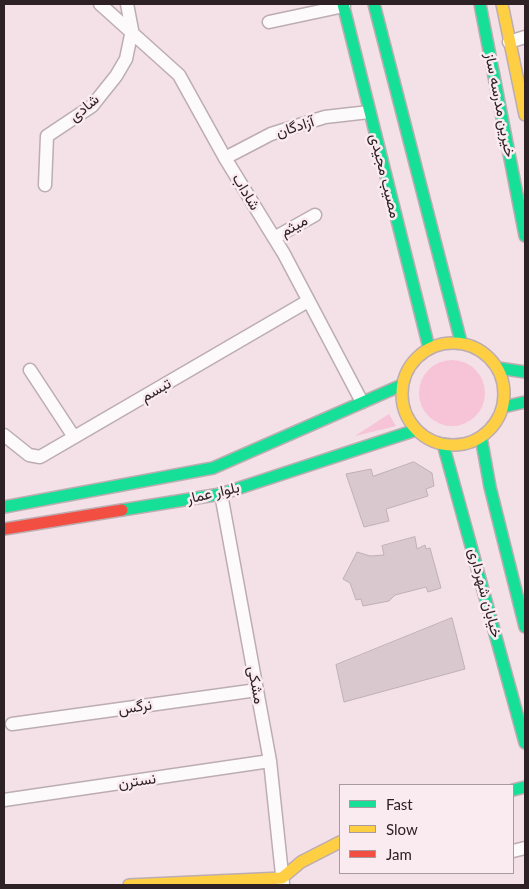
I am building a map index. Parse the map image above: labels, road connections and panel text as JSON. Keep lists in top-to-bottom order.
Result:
{
  "streets": {
    "main road": [
      "خیرین مدرسه ساز",
      "مصیب مجیدی",
      "بلوار عمار",
      "خیابان شهرداری"
    ],
    "street": [
      "شادی",
      "آزادگان",
      "شاداب",
      "میثم",
      "تبسم",
      "مشکی",
      "نرگس",
      "نسترن"
    ]
  },
  "crossings": [
    ["شادی", "شاداب"],
    ["آزادگان", "مصیب مجیدی"],
    ["آزادگان", "شاداب"],
    ["مصیب مجیدی", "بلوار عمار"],
    ["مصیب مجیدی", "خیابان شهرداری"],
    ["شاداب", "میثم"],
    ["شاداب", "تبسم"],
    ["شاداب", "بلوار عمار"],
    ["بلوار عمار", "خیابان شهرداری"],
    ["بلوار عمار", "مشکی"],
    ["مشکی", "نرگس"],
    ["مشکی", "نسترن"]
  ],
  "legend": ["Fast", "Slow", "Jam"]
}
